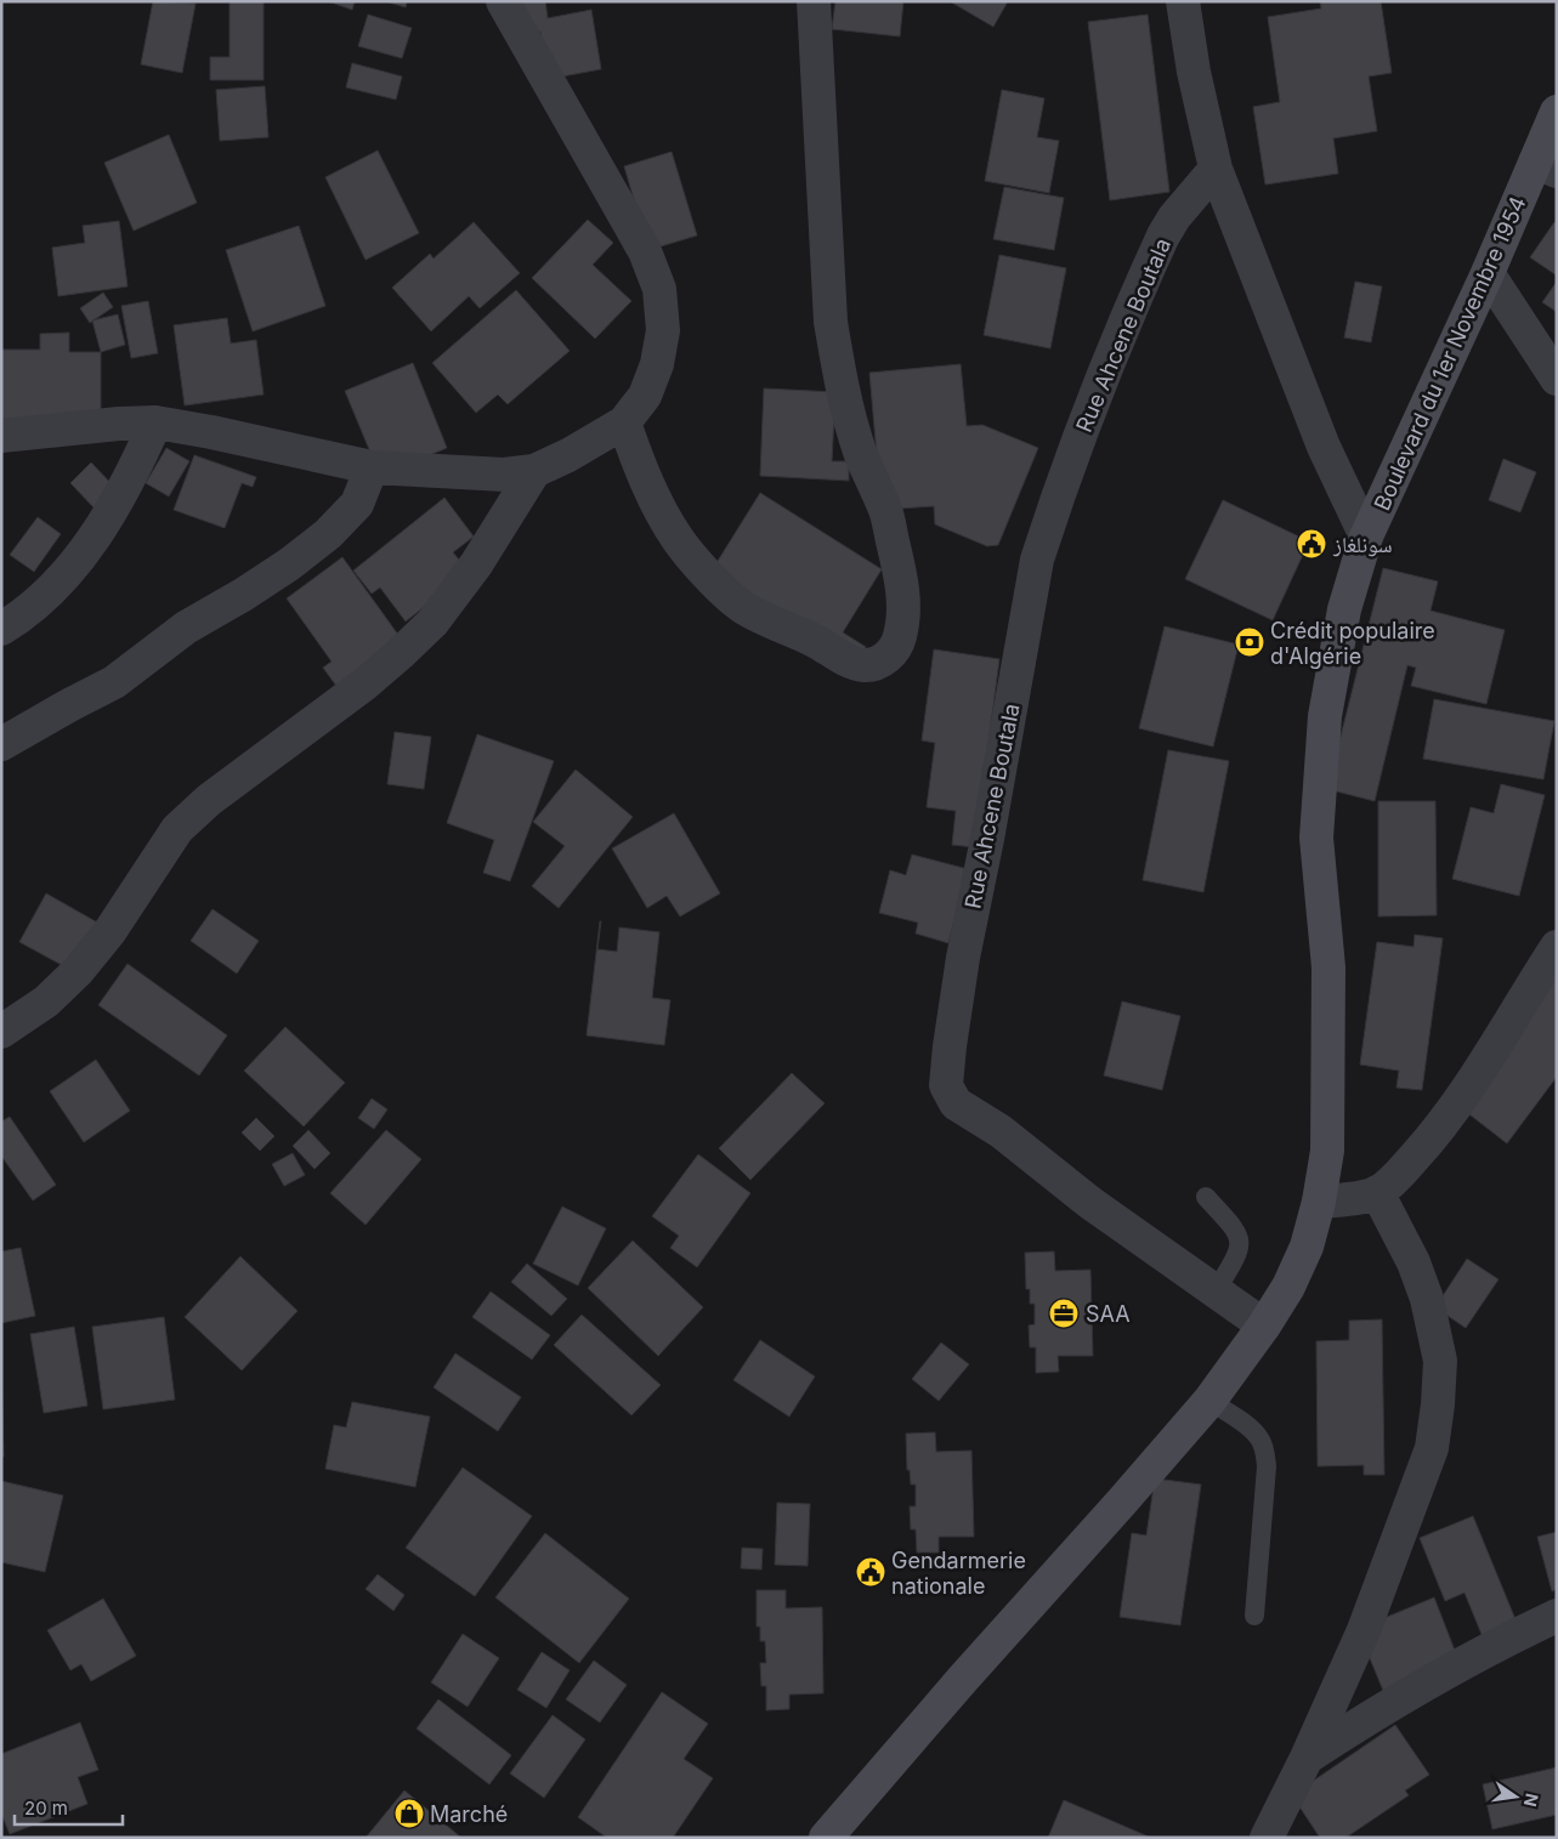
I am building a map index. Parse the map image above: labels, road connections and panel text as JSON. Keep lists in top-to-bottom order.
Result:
{
  "streets": {
    "main road": ["Boulevard du 1er Novembre 1954"],
    "street": ["Rue Ahcene Boutala"]
  },
  "crossings": [
    ["Rue Ahcene Boutala", "Boulevard du 1er Novembre 1954"]
  ],
  "places": {
    "public building": ["سونلغاز", "Gendarmerie nationale"],
    "bank": ["Crédit populaire d'Algérie"],
    "office": ["SAA"],
    "shop": ["Marché"]
  },
  "scale_bar": "20 m",
  "north": "right"
}
